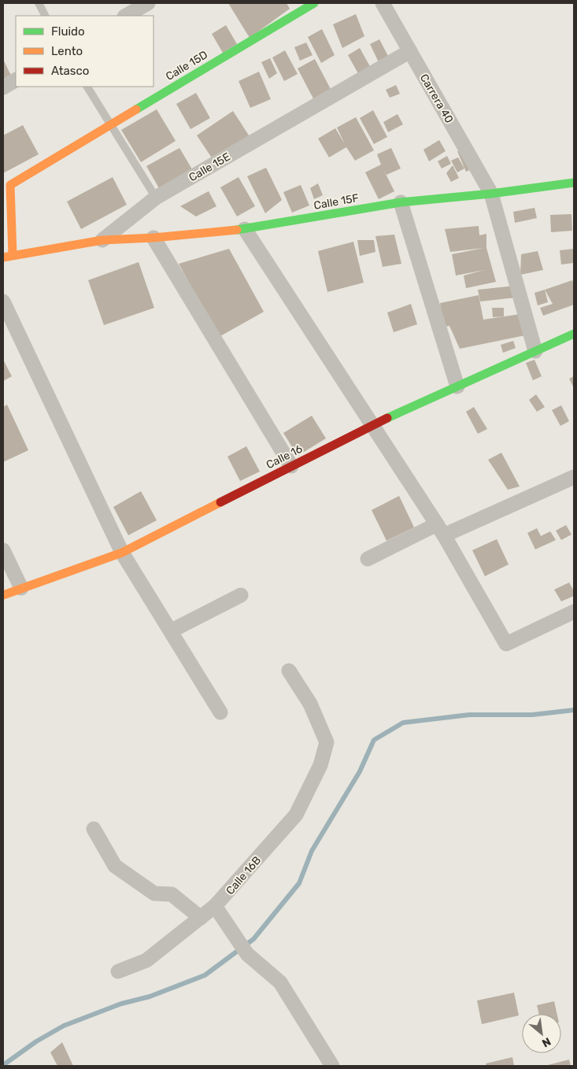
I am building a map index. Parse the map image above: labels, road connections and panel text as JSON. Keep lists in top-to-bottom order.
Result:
{
  "streets": {
    "street": [
      "Calle 15D",
      "Carrera 40",
      "Calle 15E",
      "Calle 15F",
      "Calle 16",
      "Calle 16B"
    ]
  },
  "crossings": [
    ["Calle 15D", "Calle 15E"],
    ["Carrera 40", "Calle 15E"],
    ["Carrera 40", "Calle 15F"],
    ["Carrera 40", "Calle 16"],
    ["Calle 15E", "Calle 15F"]
  ],
  "legend": ["Fluido", "Lento", "Atasco"],
  "north": "bottom right"
}
